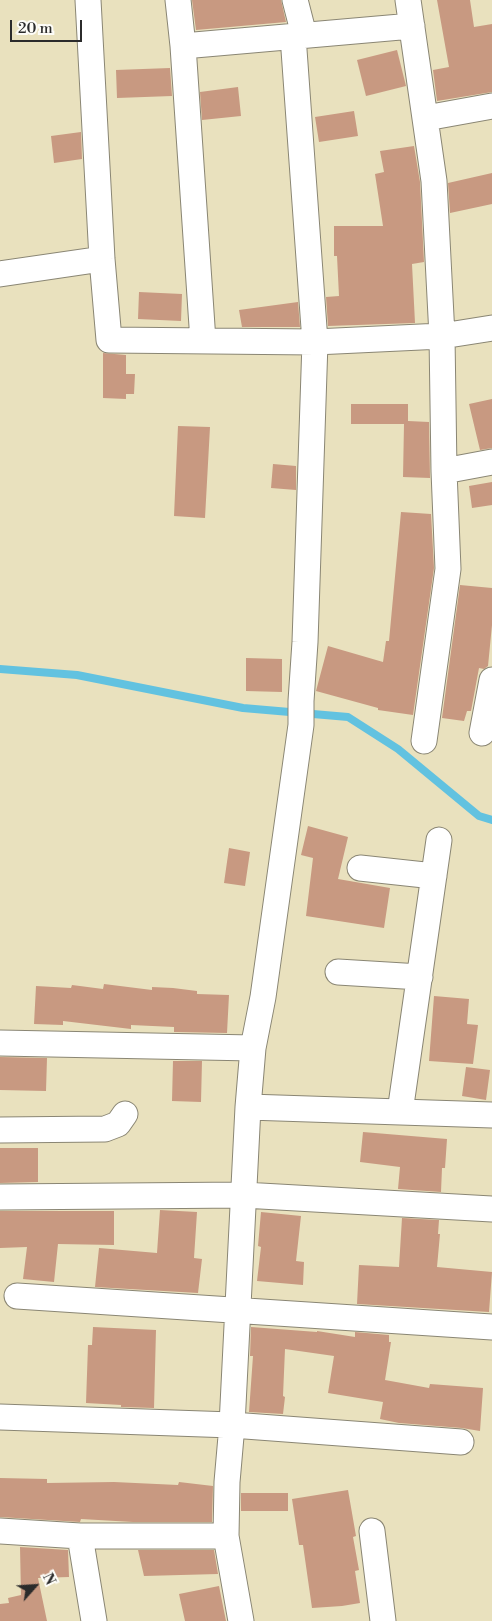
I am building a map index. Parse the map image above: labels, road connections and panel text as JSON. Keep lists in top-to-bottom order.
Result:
{
  "scale_bar": "20 m",
  "north": "top right"
}
